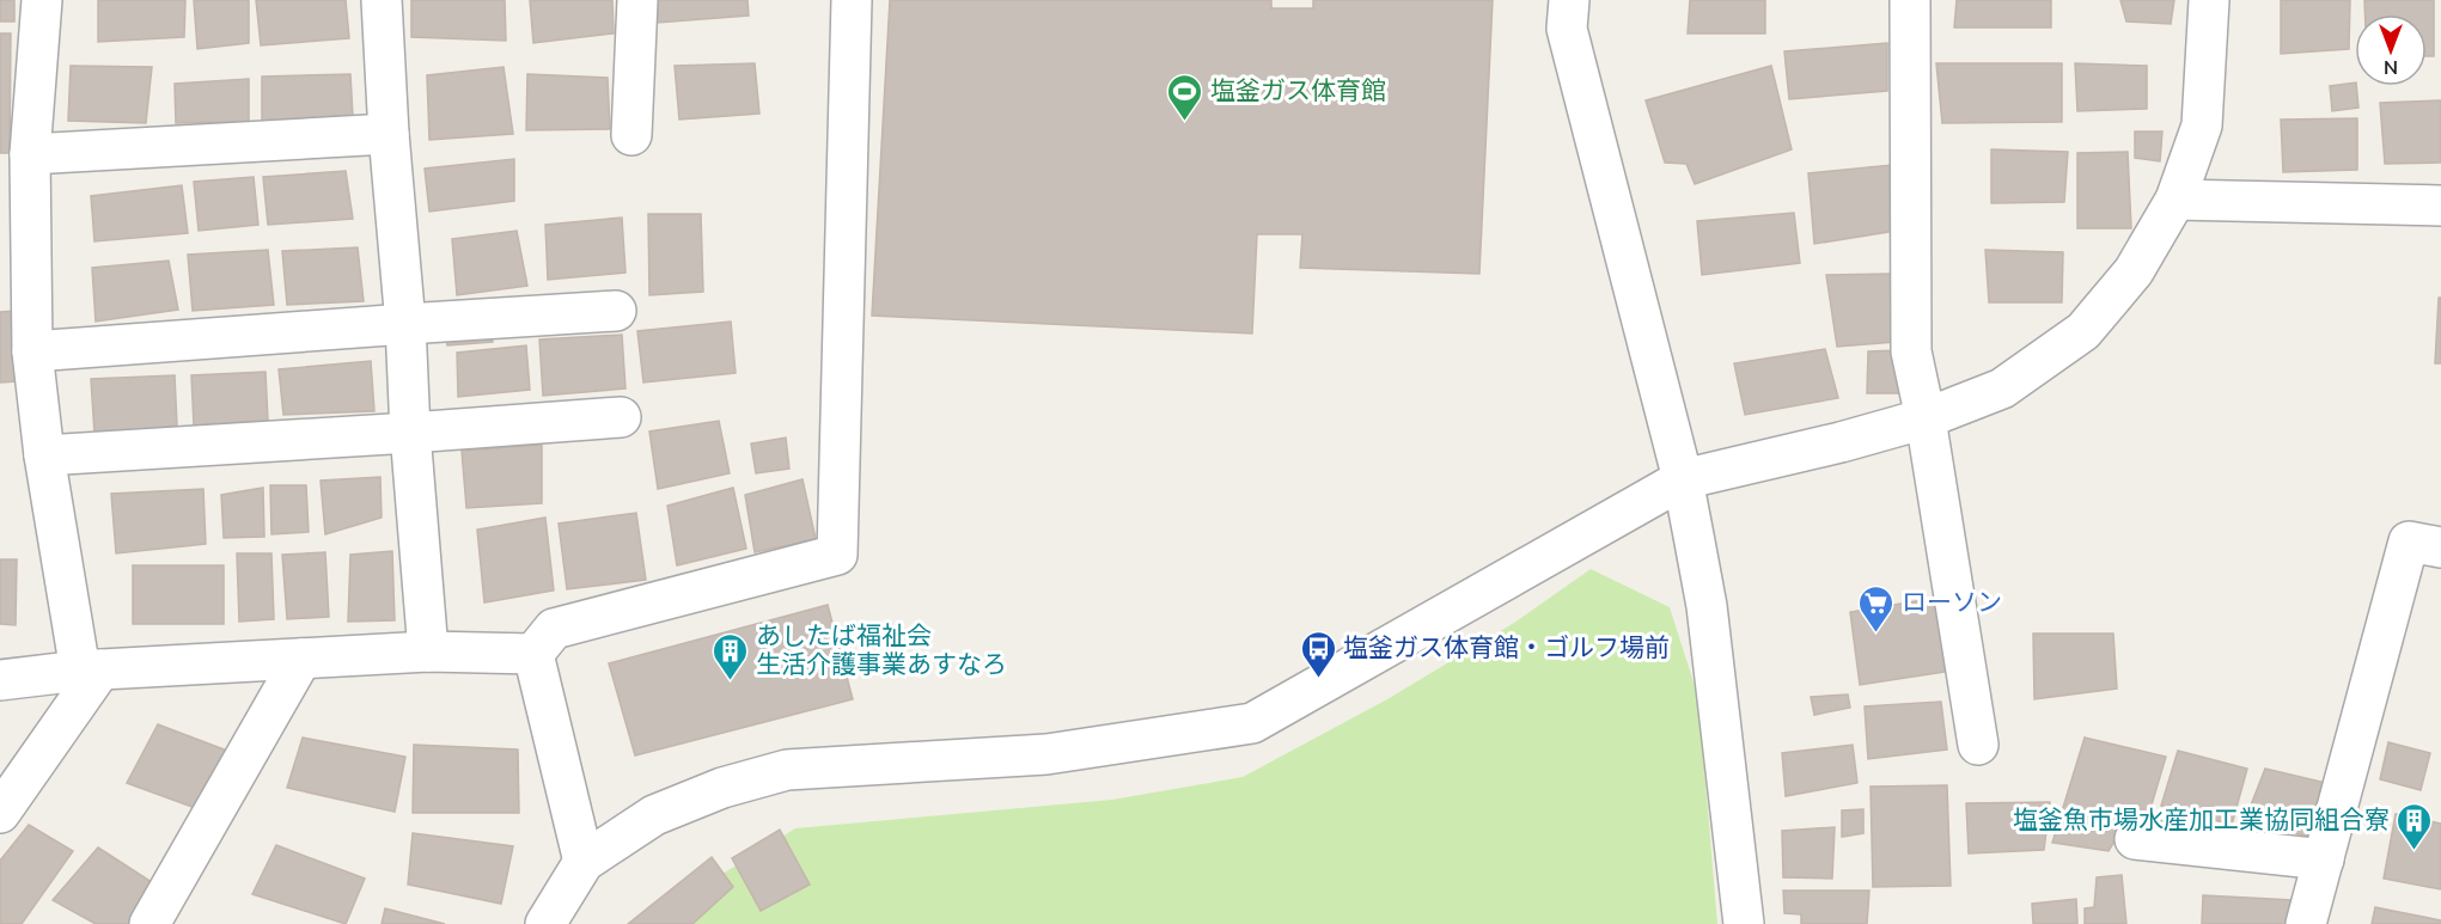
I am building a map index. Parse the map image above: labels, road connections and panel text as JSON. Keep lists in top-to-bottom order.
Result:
{
  "places": {
    "sports": ["塩釜ガス体育館"],
    "supermarket": ["ローソン"],
    "bus stop": ["塩釜ガス体育館・ゴルフ場前"],
    "building": ["あしたば福祉会 生活介護事業あすなろ", "塩釜魚市場水産加工業協同組合寮"]
  },
  "north": "bottom"
}
